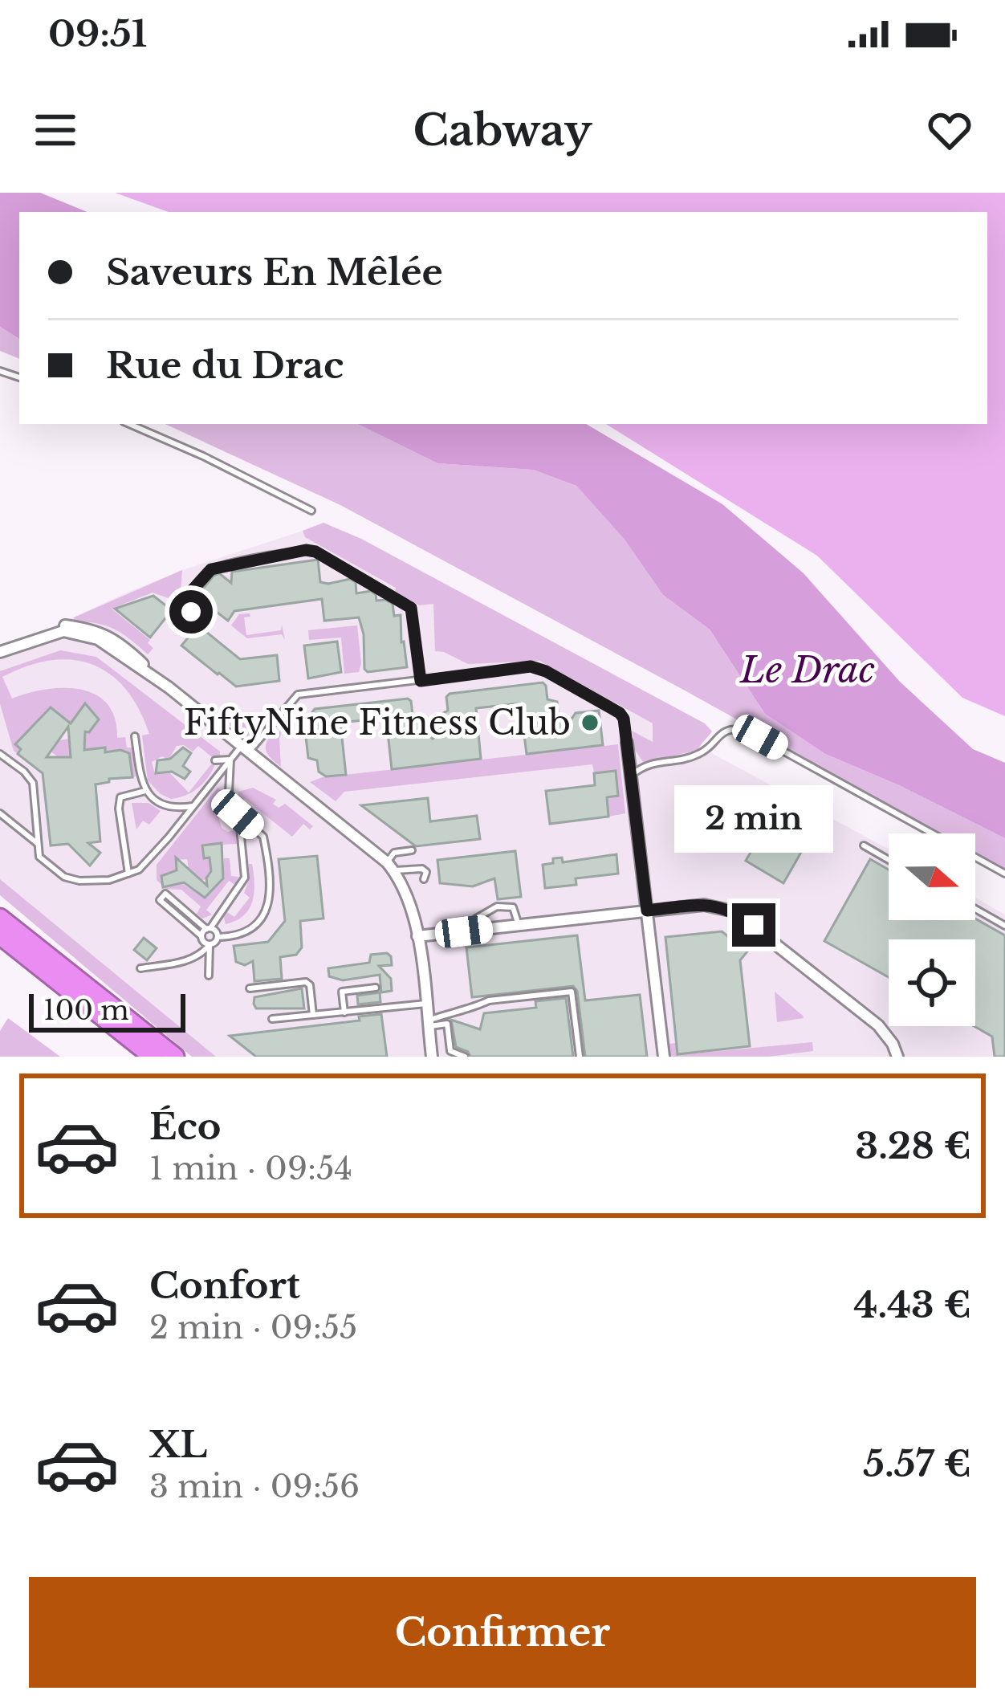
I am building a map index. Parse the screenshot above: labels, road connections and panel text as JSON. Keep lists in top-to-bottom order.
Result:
{
  "water": ["Le Drac"],
  "places": ["FiftyNine Fitness Club"],
  "scale_bar": "100 m",
  "north": "right",
  "page": {
    "status": "09:51",
    "header": "Cabway",
    "banner": ["Saveurs En Mêlée", "Rue du Drac"],
    "bubble": "2 min",
    "scale": "100 m",
    "list": [
      {
        "name": "Éco",
        "note": "1 min · 09:54",
        "value": "3.28 €"
      },
      {
        "name": "Confort",
        "note": "2 min · 09:55",
        "value": "4.43 €"
      },
      {
        "name": "XL",
        "note": "3 min · 09:56",
        "value": "5.57 €"
      }
    ],
    "buttons": "Confirmer"
  }
}
